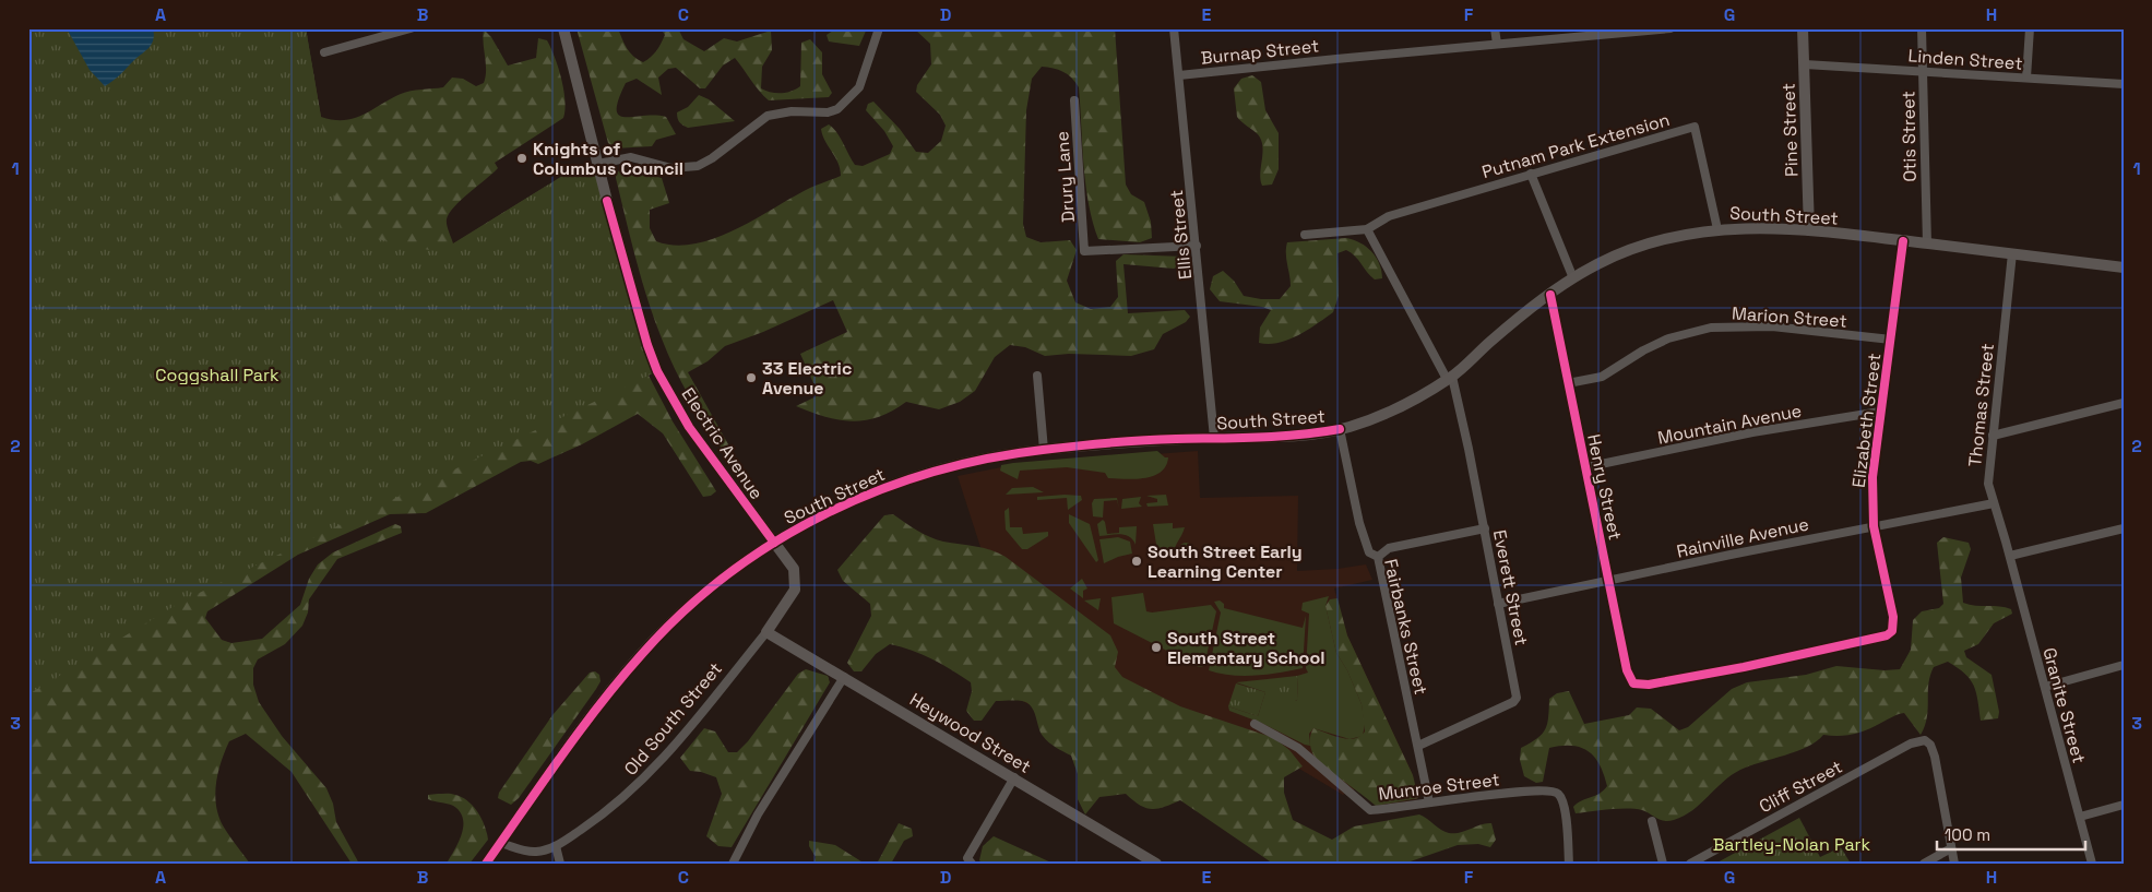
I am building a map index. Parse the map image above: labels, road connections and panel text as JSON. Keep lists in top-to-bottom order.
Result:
{
  "streets": {
    "main road": [
      "Pine Street",
      "South Street",
      "Electric Avenue",
      "Old South Street",
      "Heywood Street"
    ],
    "street": [
      "Burnap Street",
      "Linden Street",
      "Otis Street",
      "Putnam Park Extension",
      "Drury Lane",
      "Ellis Street",
      "Marion Street",
      "Thomas Street",
      "Elizabeth Street",
      "Mountain Avenue",
      "Henry Street",
      "Rainville Avenue",
      "Everett Street",
      "Fairbanks Street",
      "Granite Street",
      "Munroe Street",
      "Cliff Street"
    ]
  },
  "crossings": [
    ["Burnap Street", "Ellis Street"],
    ["Linden Street", "Pine Street"],
    ["Linden Street", "Otis Street"],
    ["Pine Street", "South Street"],
    ["Otis Street", "South Street"],
    ["Putnam Park Extension", "South Street"],
    ["Putnam Park Extension", "Everett Street"],
    ["Drury Lane", "Ellis Street"],
    ["South Street", "Ellis Street"],
    ["South Street", "Thomas Street"],
    ["South Street", "Elizabeth Street"],
    ["South Street", "Electric Avenue"],
    ["South Street", "Henry Street"],
    ["South Street", "Everett Street"],
    ["South Street", "Fairbanks Street"],
    ["South Street", "Old South Street"],
    ["Marion Street", "Elizabeth Street"],
    ["Marion Street", "Henry Street"],
    ["Thomas Street", "Rainville Avenue"],
    ["Thomas Street", "Granite Street"],
    ["Elizabeth Street", "Mountain Avenue"],
    ["Elizabeth Street", "Henry Street"],
    ["Elizabeth Street", "Rainville Avenue"],
    ["Mountain Avenue", "Henry Street"],
    ["Electric Avenue", "Old South Street"],
    ["Henry Street", "Rainville Avenue"],
    ["Rainville Avenue", "Everett Street"],
    ["Everett Street", "Fairbanks Street"],
    ["Fairbanks Street", "Munroe Street"],
    ["Old South Street", "Heywood Street"]
  ],
  "parks": ["Coggshall Park", "Bartley-Nolan Park"],
  "places": [
    "Knights of Columbus Council",
    "33 Electric Avenue",
    "South Street Early Learning Center",
    "South Street Elementary School"
  ],
  "scale_bar": "100 m",
  "grid": {
    "columns": [
      "A",
      "B",
      "C",
      "D",
      "E",
      "F",
      "G",
      "H"
    ],
    "rows": ["1", "2", "3"]
  }
}
